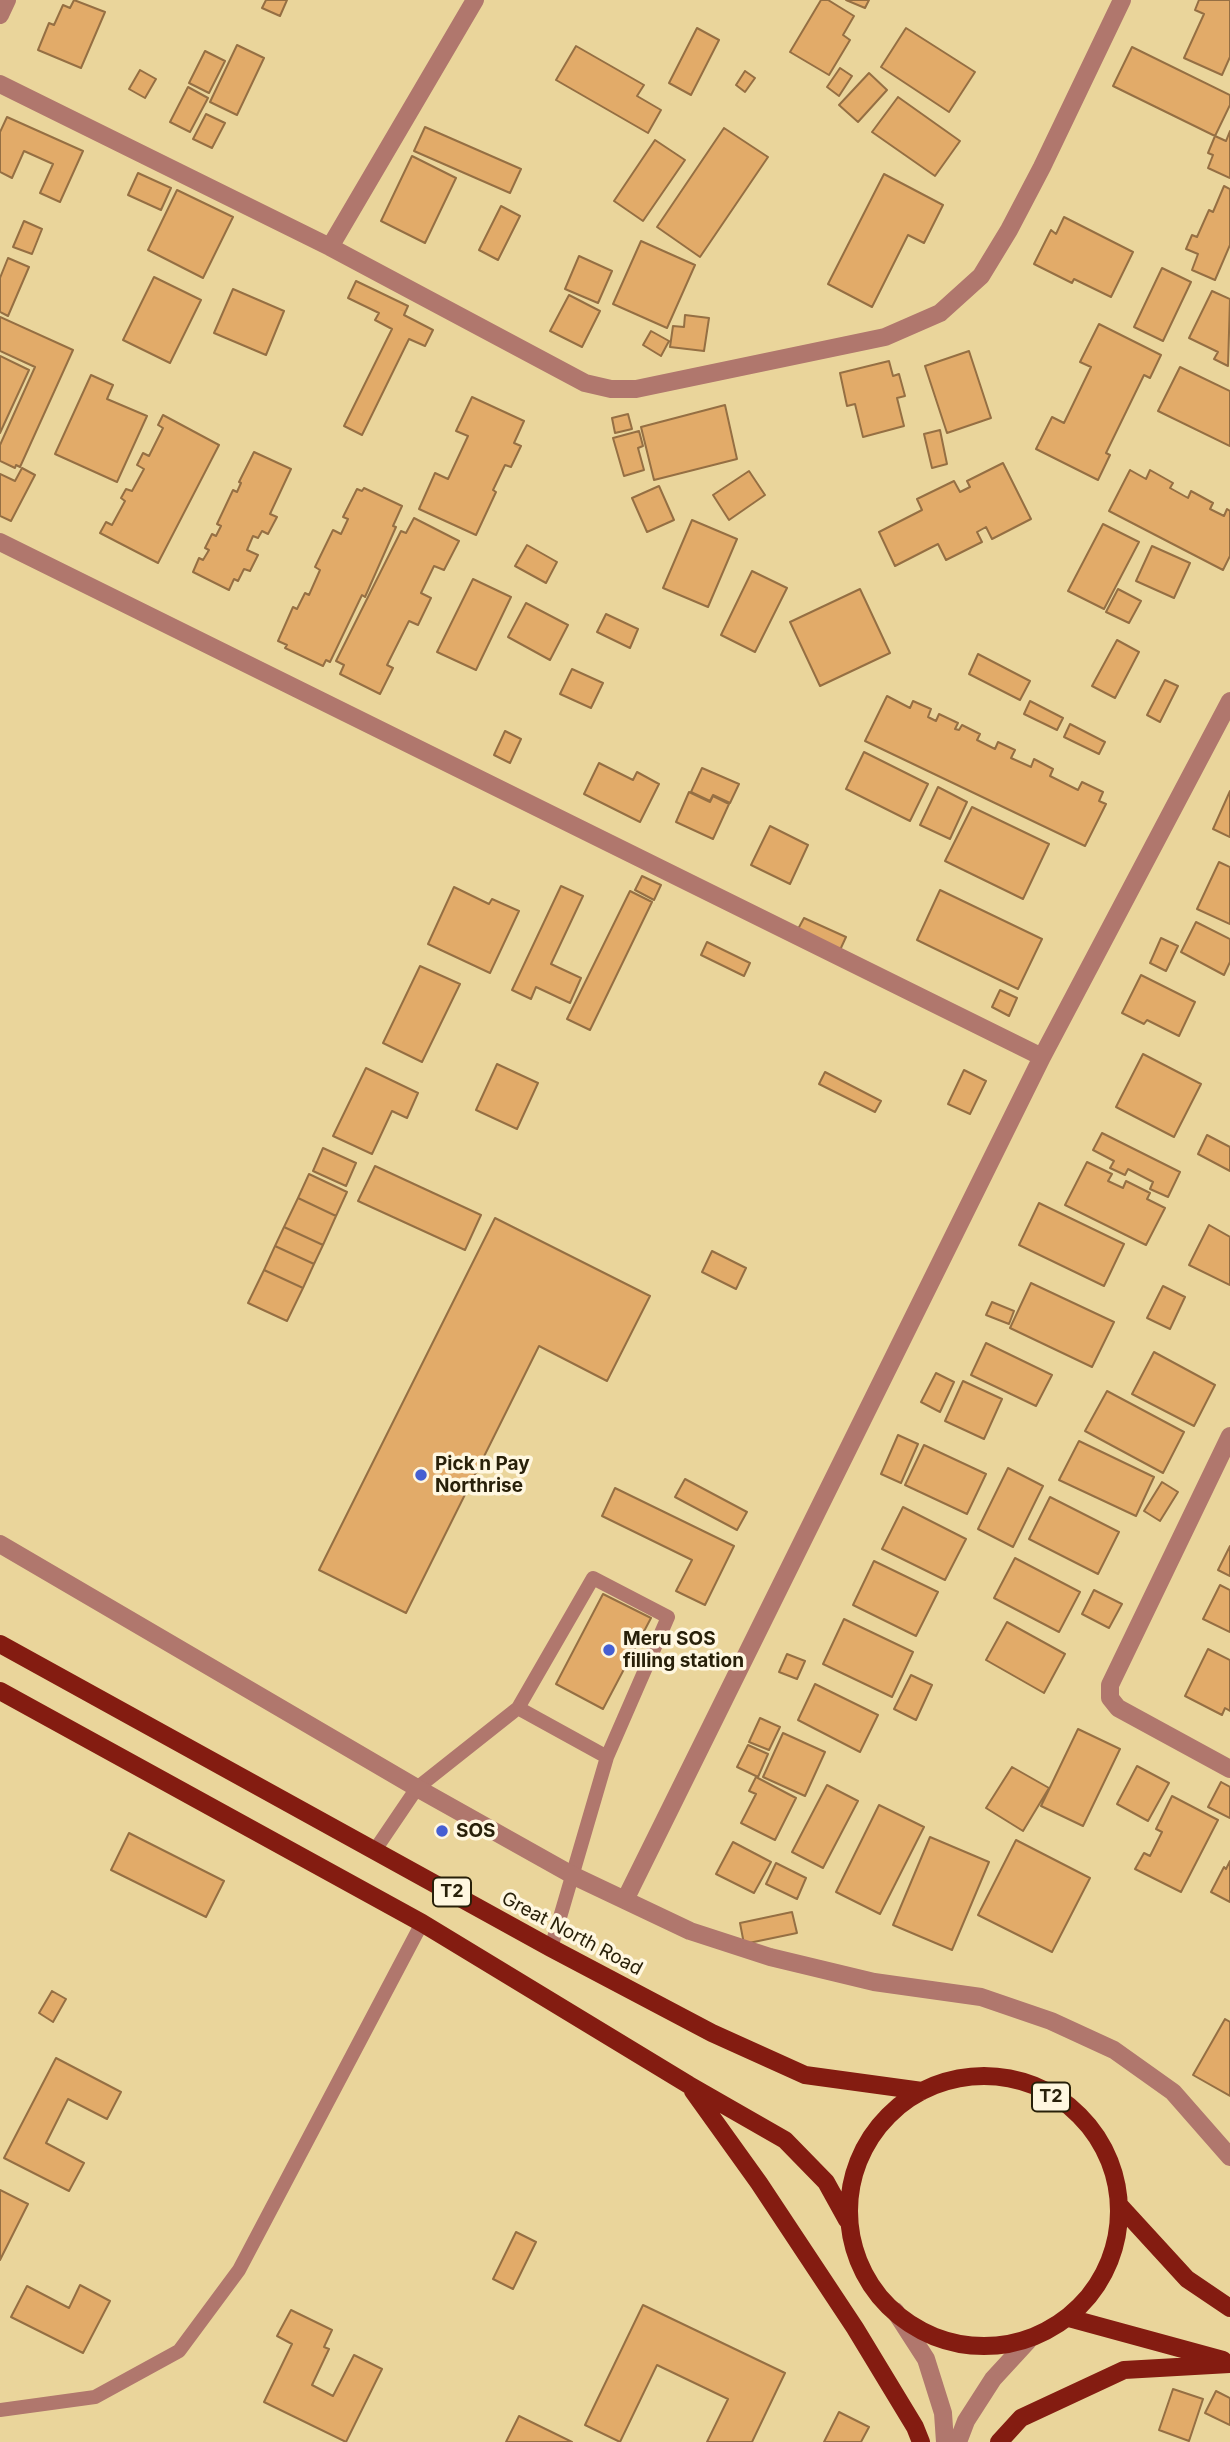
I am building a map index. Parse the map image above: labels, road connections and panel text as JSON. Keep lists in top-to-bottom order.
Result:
{
  "streets": {
    "main road": ["T2", "Great North Road"]
  },
  "crossings": [
    ["T2", "Great North Road"]
  ],
  "places": ["Pick n Pay Northrise", "Meru SOS filling station", "SOS"]
}
